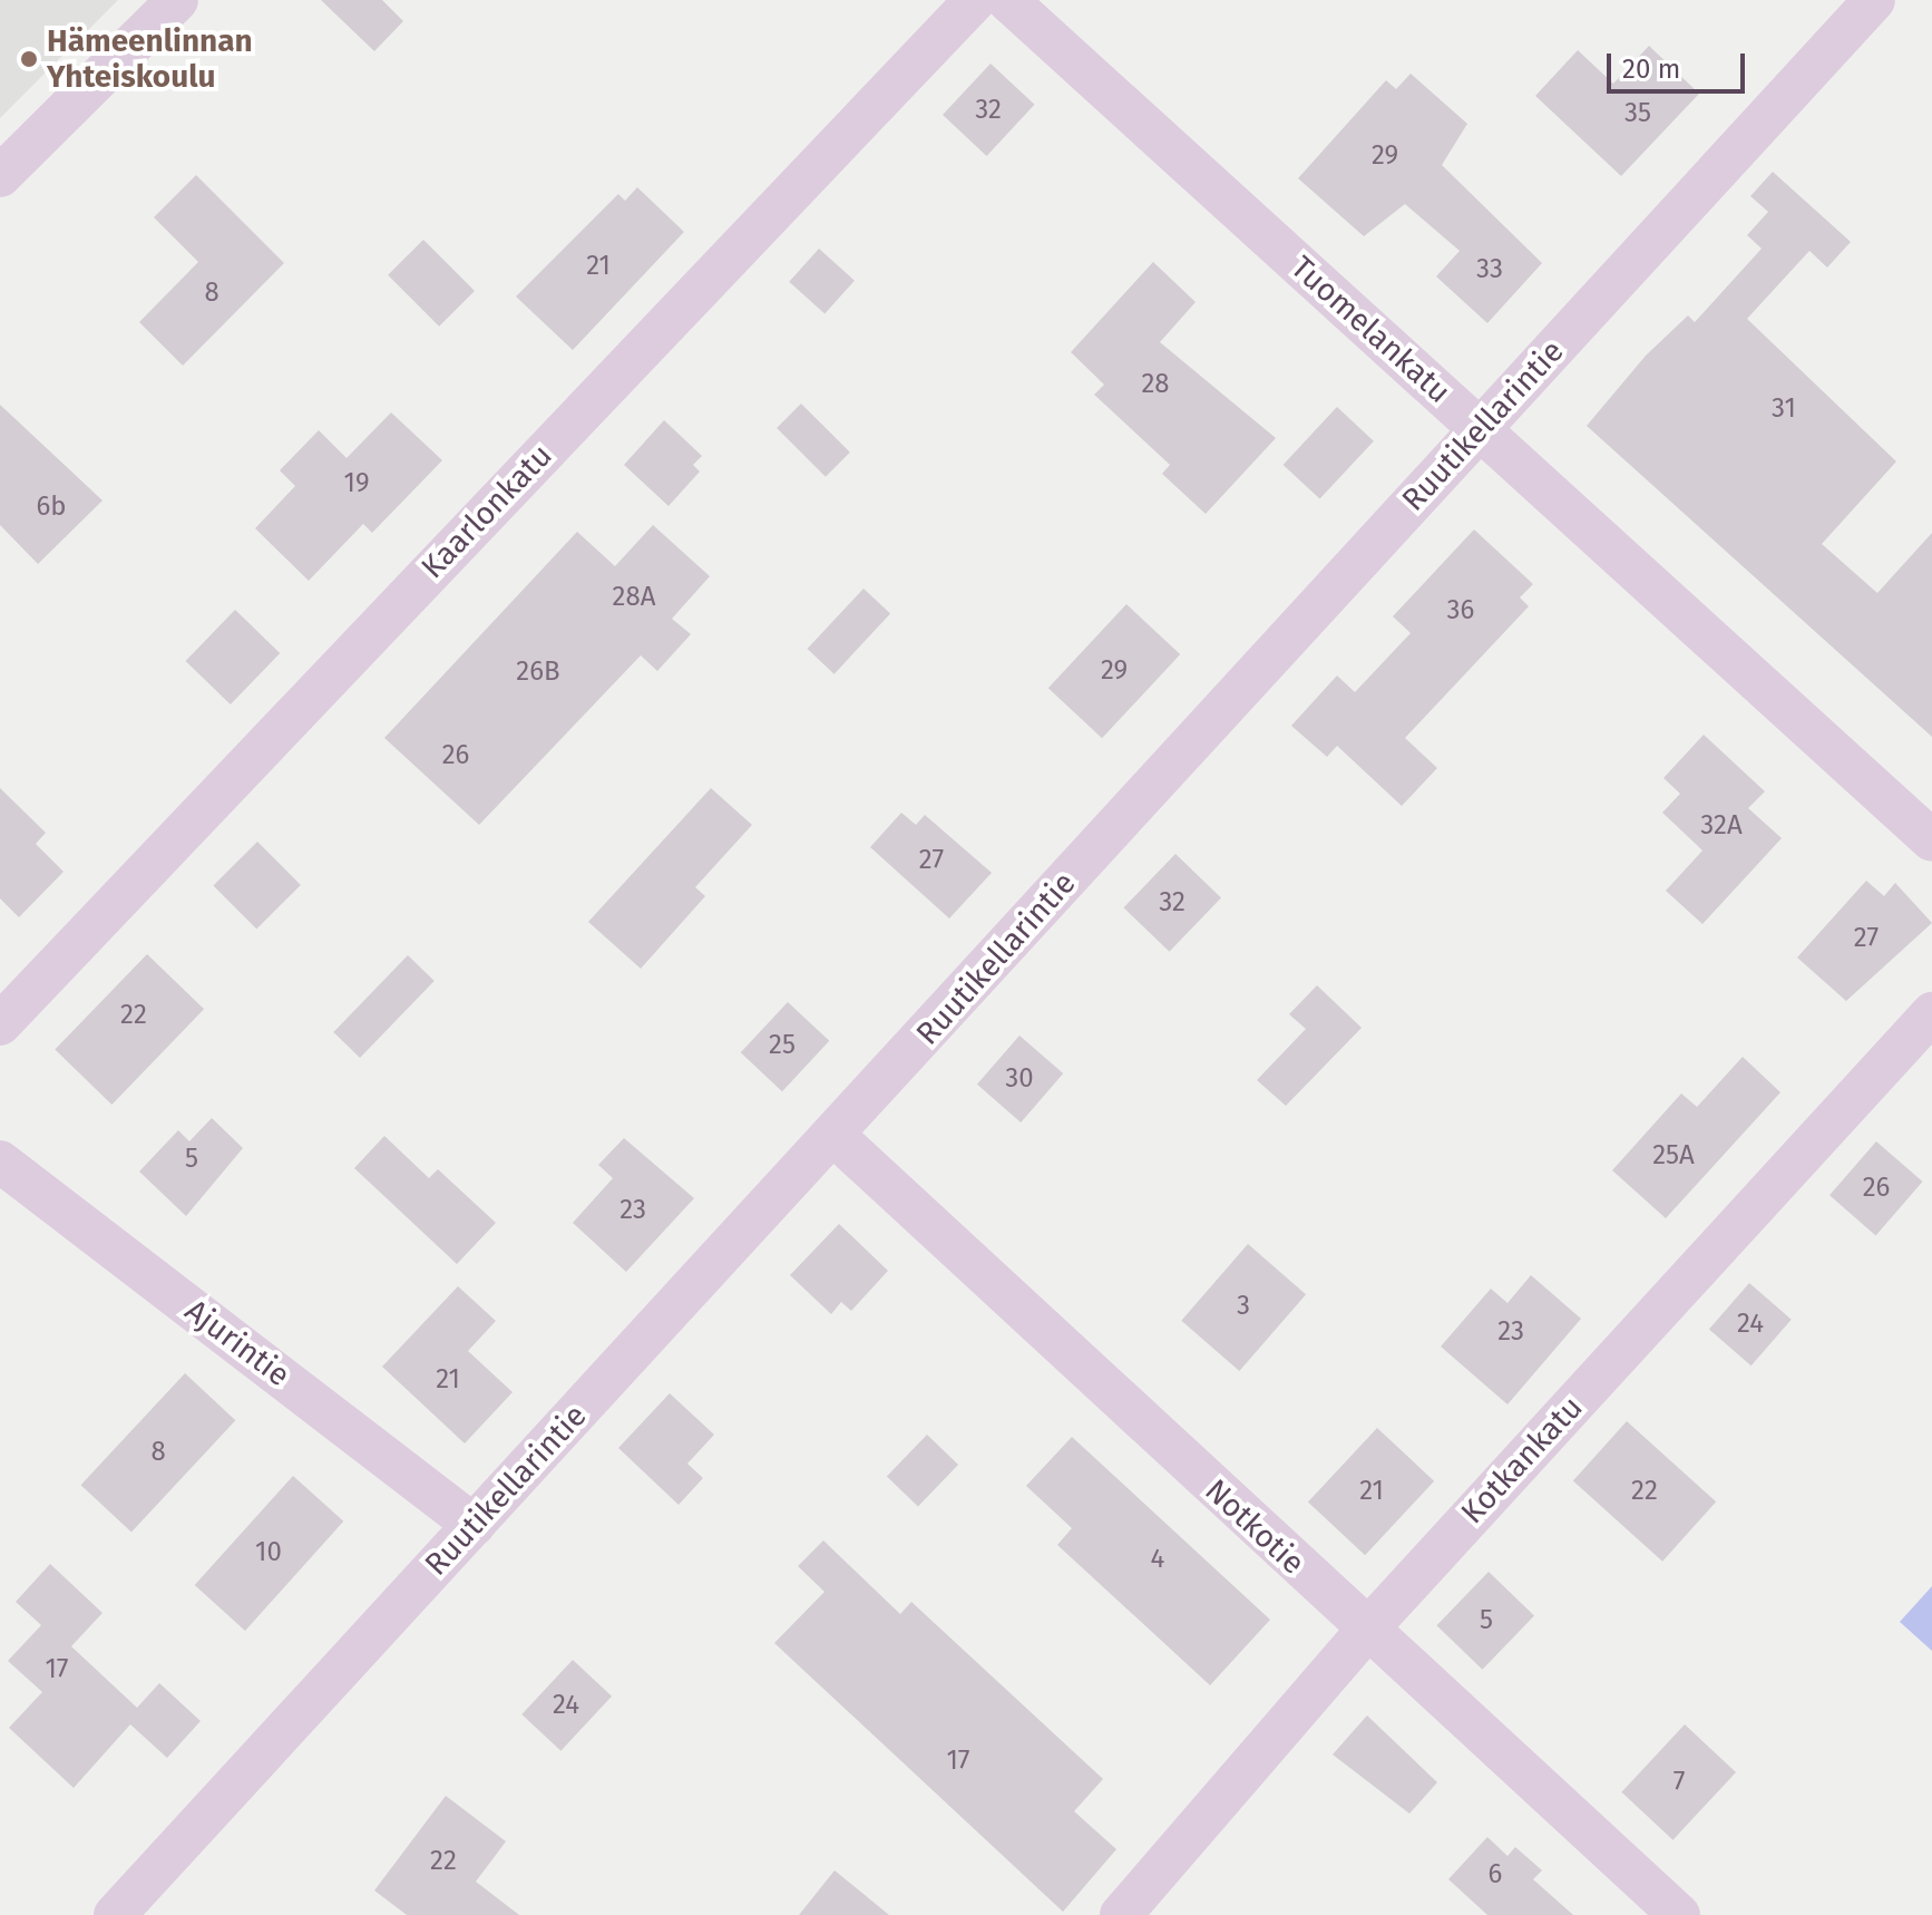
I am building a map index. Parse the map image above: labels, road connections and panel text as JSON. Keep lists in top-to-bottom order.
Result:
{
  "streets": {
    "street": [
      "Tuomelankatu",
      "Ruutikellarintie",
      "Kaarlonkatu",
      "Ajurintie",
      "Kotkankatu",
      "Notkotie"
    ]
  },
  "crossings": [
    ["Tuomelankatu", "Ruutikellarintie"],
    ["Ruutikellarintie", "Ajurintie"],
    ["Ruutikellarintie", "Notkotie"],
    ["Kotkankatu", "Notkotie"]
  ],
  "places": ["Hämeenlinnan Yhteiskoulu"],
  "house_numbers": [
    "32",
    "35",
    "29",
    "21",
    "33",
    "8",
    "28",
    "31",
    "19",
    "6b",
    "28A",
    "36",
    "29",
    "26B",
    "26",
    "32A",
    "27",
    "32",
    "27",
    "22",
    "25",
    "30",
    "25A",
    "5",
    "26",
    "23",
    "3",
    "24",
    "23",
    "21",
    "8",
    "21",
    "22",
    "10",
    "4",
    "5",
    "17",
    "24",
    "17",
    "7",
    "22",
    "6"
  ],
  "scale_bar": "20 m"
}
